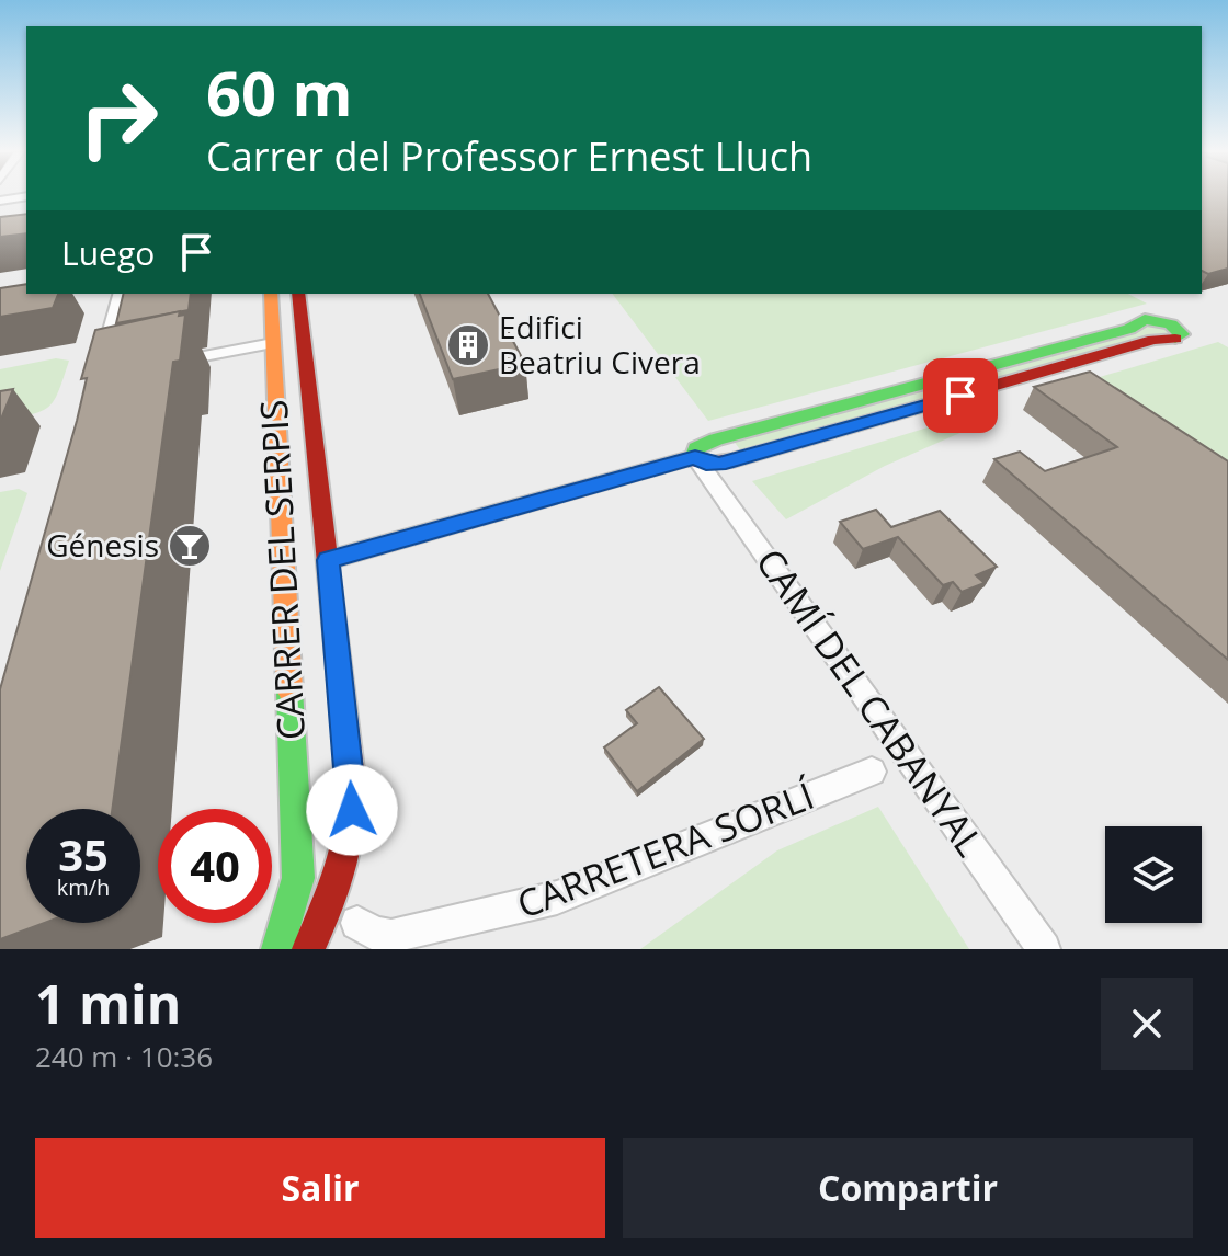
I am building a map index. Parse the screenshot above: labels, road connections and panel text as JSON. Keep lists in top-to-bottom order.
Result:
{
  "streets": {
    "street": ["CARRER DEL SERPIS", "CAMÍ DEL CABANYAL", "CARRETERA SORLÍ"]
  },
  "places": {
    "building": ["Edifici Beatriu Civera"],
    "bar": ["Génesis"]
  },
  "page": {
    "turn": ["60 m", "Carrer del Professor Ernest Lluch"],
    "then": "Luego",
    "speed": "35 km/h",
    "limit": "40",
    "heading": ["1 min", "240 m · 10:36"],
    "buttons": ["Salir", "Compartir"]
  }
}
